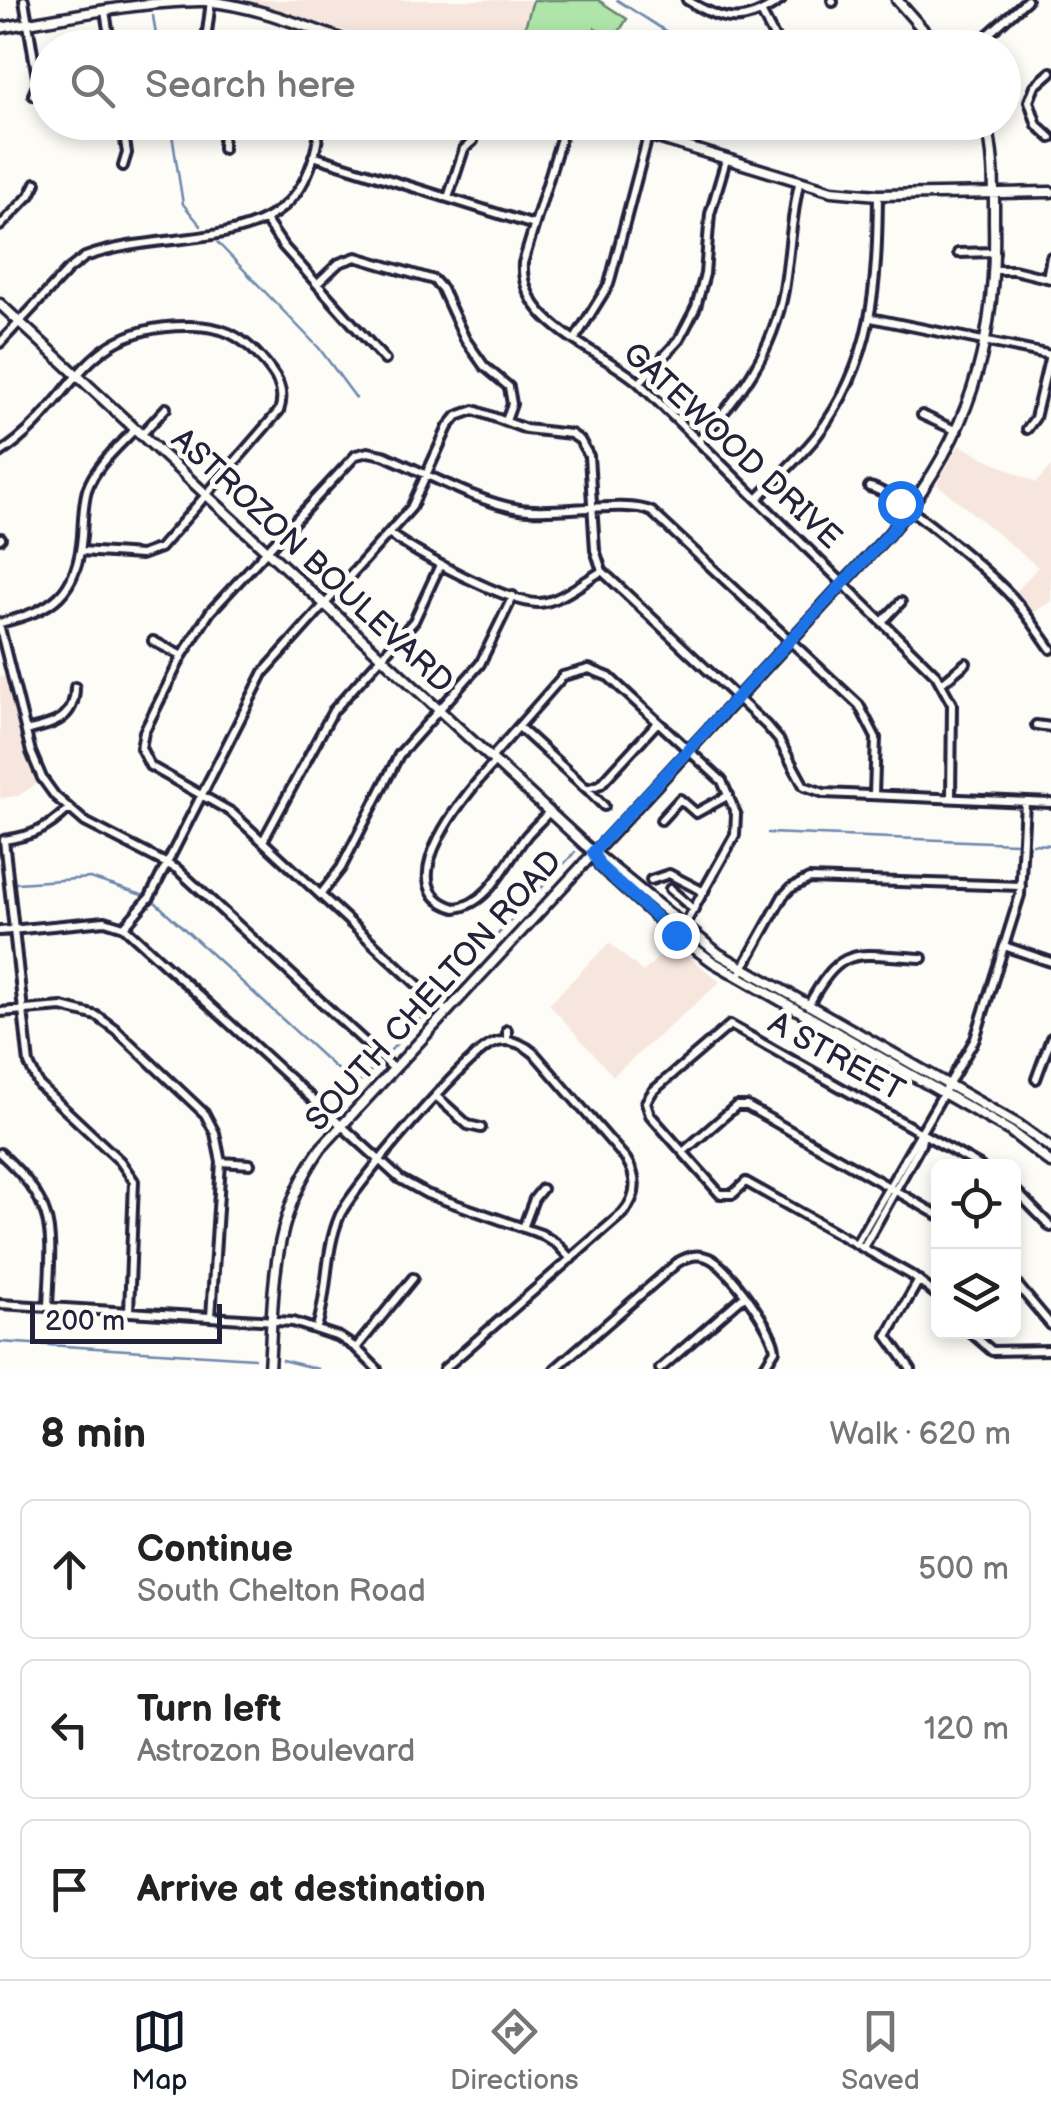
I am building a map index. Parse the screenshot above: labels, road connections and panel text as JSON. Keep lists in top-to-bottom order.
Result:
{
  "streets": {
    "main road": ["ASTROZON BOULEVARD", "SOUTH CHELTON ROAD"],
    "street": ["GATEWOOD DRIVE", "A STREET"]
  },
  "crossings": [
    ["GATEWOOD DRIVE", "SOUTH CHELTON ROAD"],
    ["ASTROZON BOULEVARD", "SOUTH CHELTON ROAD"]
  ],
  "scale_bar": "200 m",
  "page": {
    "search": "Search here",
    "scale": "200 m",
    "heading": ["8 min", "Walk · 620 m"],
    "list": [
      ["Continue", "South Chelton Road", "500 m"],
      ["Turn left", "Astrozon Boulevard", "120 m"],
      "Arrive at destination"
    ],
    "nav": ["Map", "Directions", "Saved"]
  }
}
